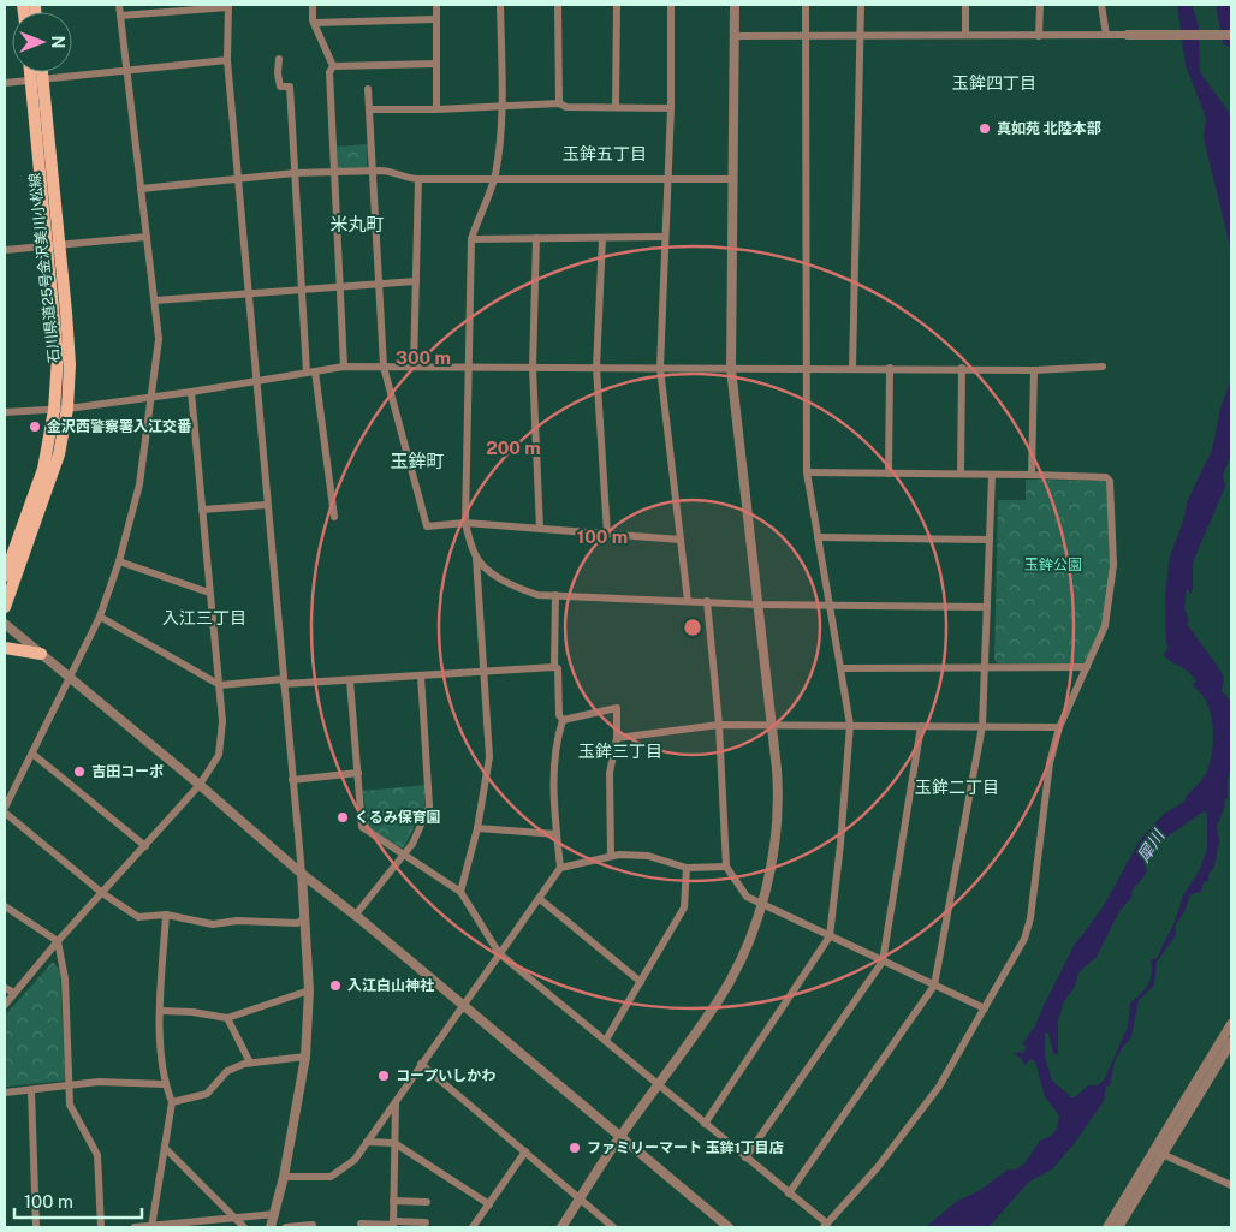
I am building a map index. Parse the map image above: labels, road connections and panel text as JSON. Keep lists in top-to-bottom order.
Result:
{
  "streets": {
    "main road": ["石川県道25号金沢美川小松線"]
  },
  "districts": [
    "玉鉾四丁目",
    "玉鉾五丁目",
    "米丸町",
    "玉鉾町",
    "入江三丁目",
    "玉鉾三丁目",
    "玉鉾二丁目"
  ],
  "water": ["犀川"],
  "parks": ["玉鉾公園"],
  "places": [
    "真如苑 北陸本部",
    "金沢西警察署入江交番",
    "吉田コーポ",
    "くるみ保育園",
    "入江白山神社",
    "コープいしかわ",
    "ファミリーマート 玉鉾1丁目店"
  ],
  "scale_bar": "100 m",
  "north": "right",
  "rings": ["300 m", "200 m", "100 m"]
}
